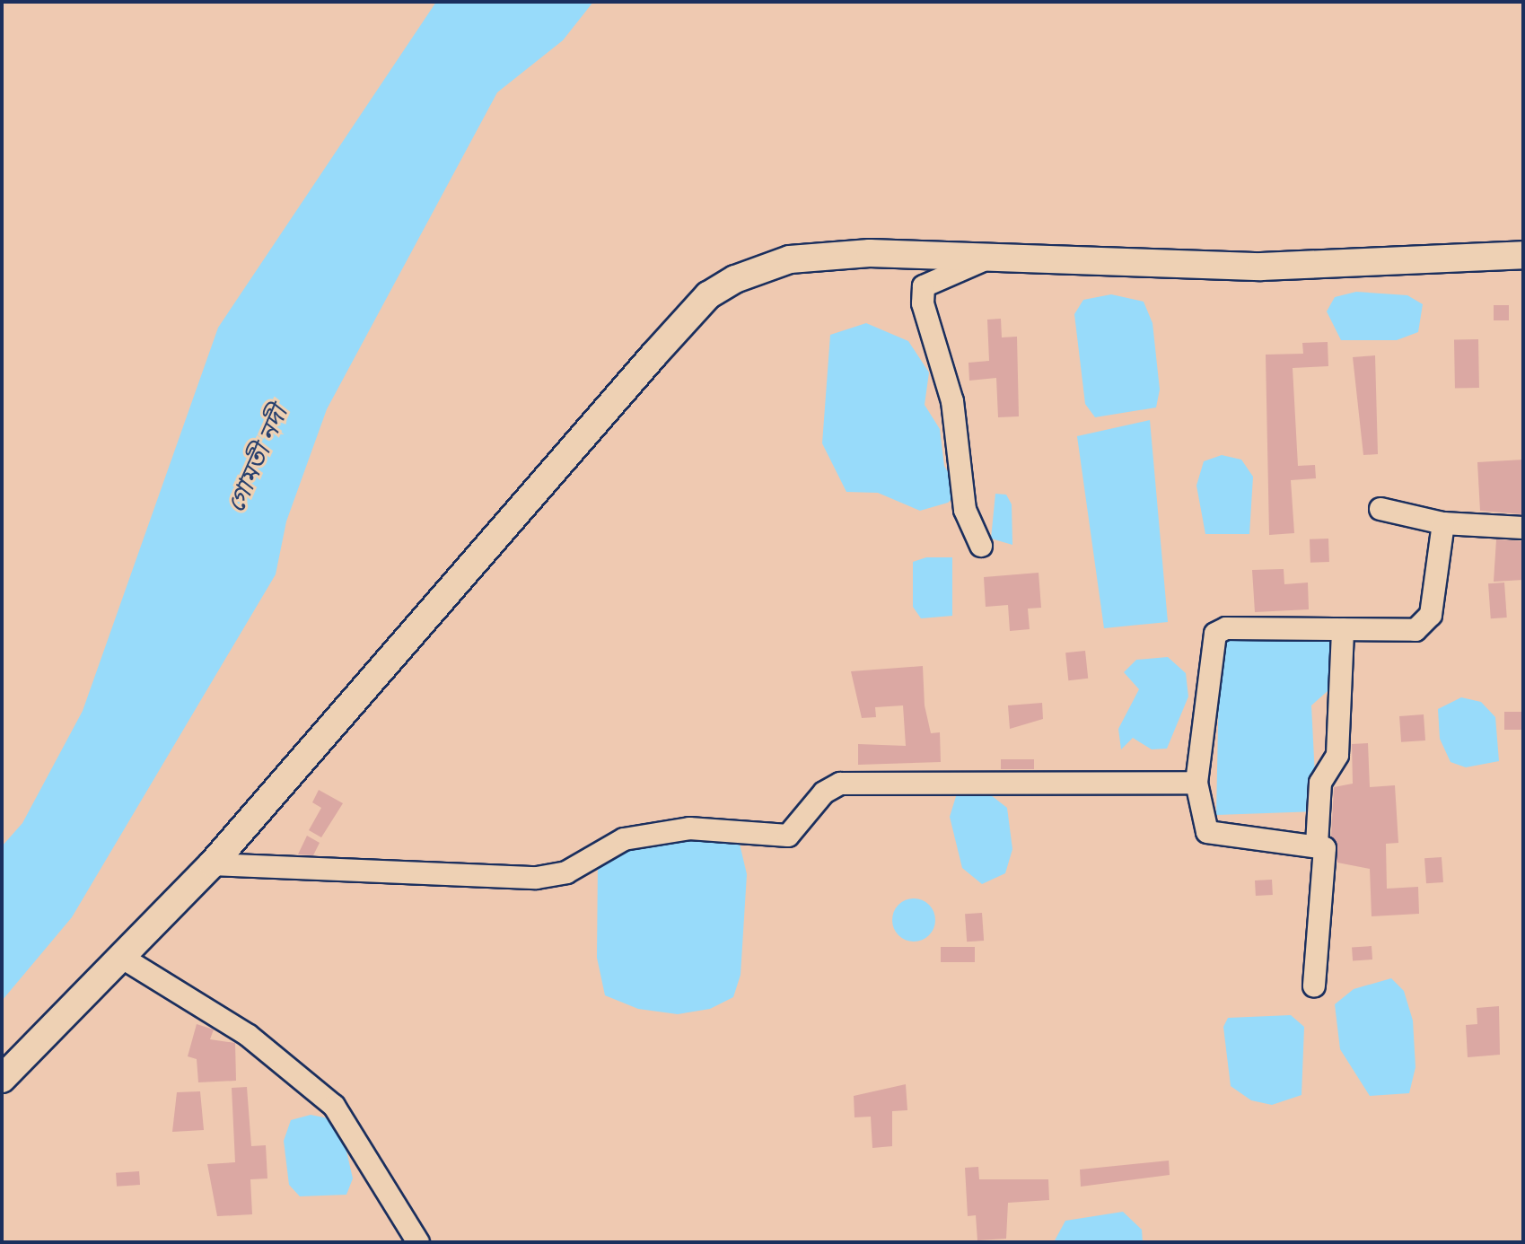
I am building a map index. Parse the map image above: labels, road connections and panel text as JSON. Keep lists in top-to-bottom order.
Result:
{
  "water": ["গোমতী নদী"]
}
